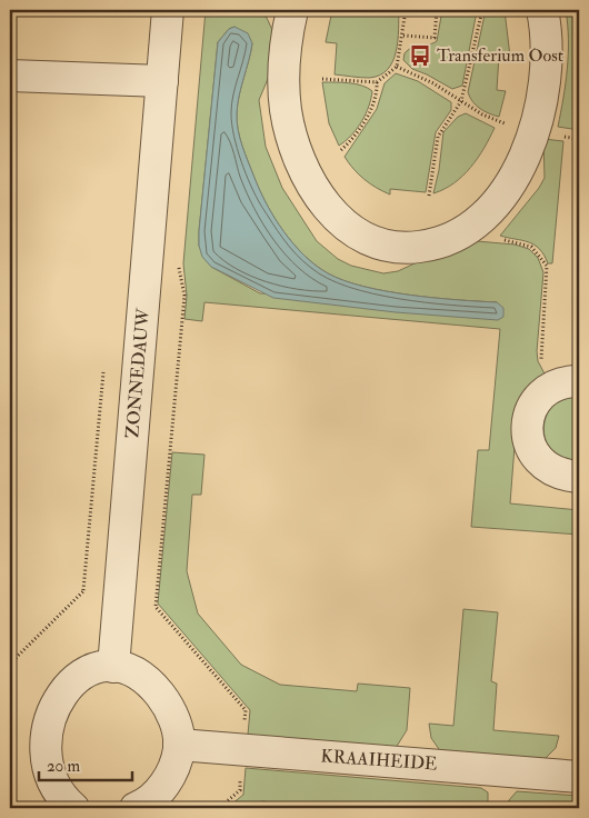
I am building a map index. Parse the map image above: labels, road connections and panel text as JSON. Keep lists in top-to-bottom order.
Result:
{
  "streets": {
    "street": ["ZONNEDAUW", "KRAAIHEIDE"]
  },
  "places": {
    "bus stop": ["Transferium Oost"]
  },
  "scale_bar": "20 m"
}
